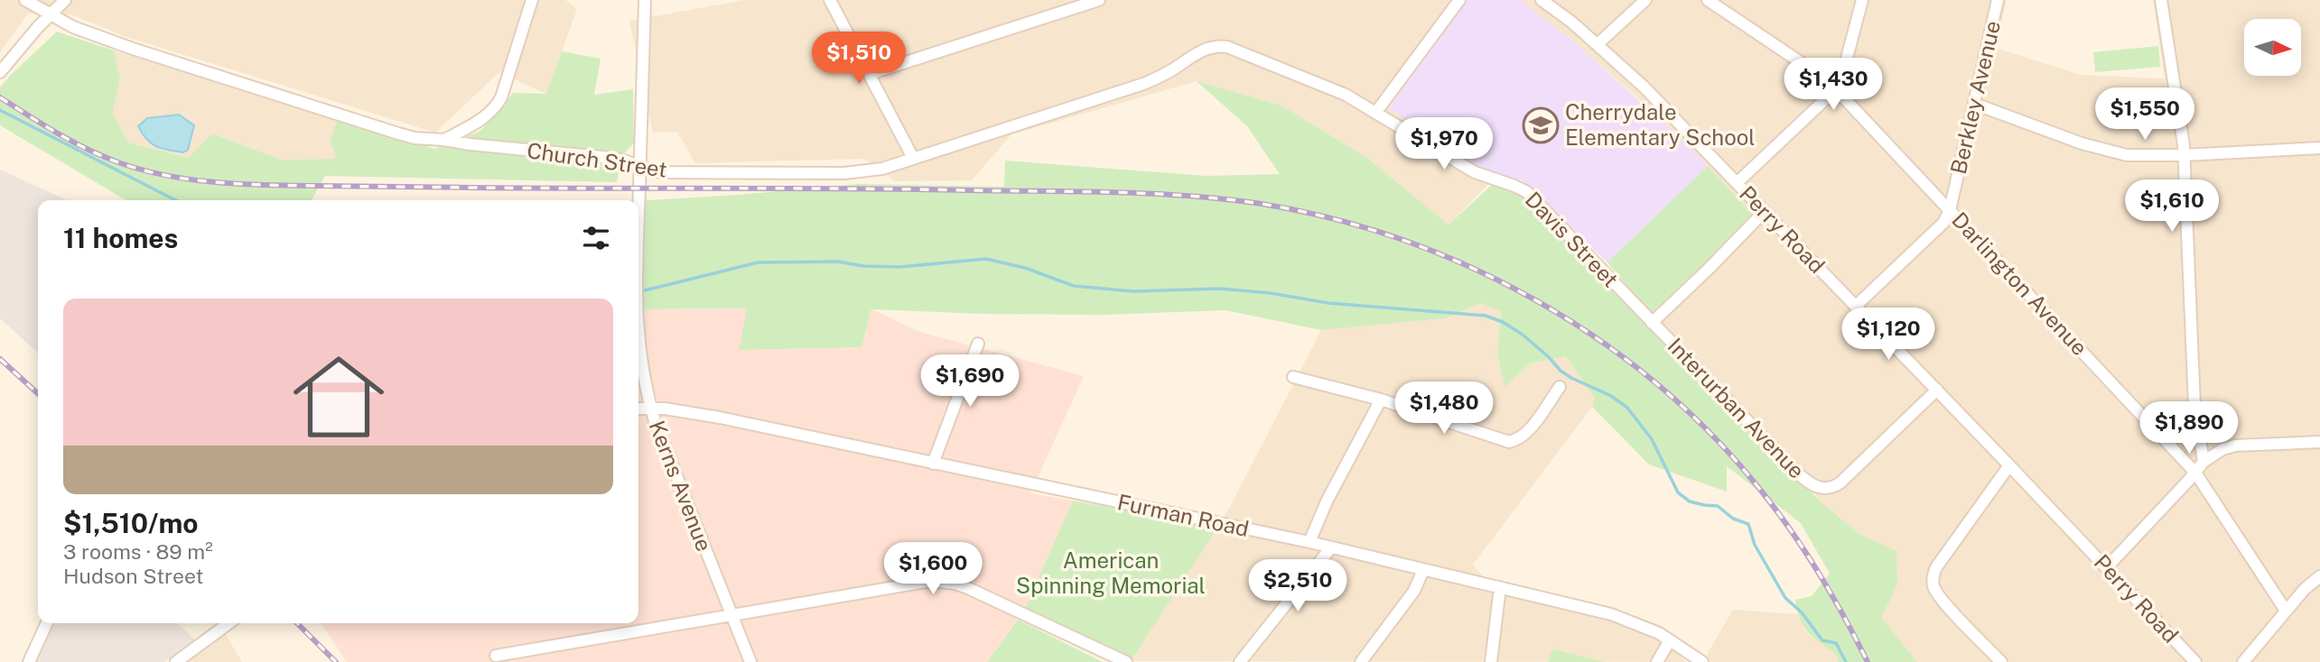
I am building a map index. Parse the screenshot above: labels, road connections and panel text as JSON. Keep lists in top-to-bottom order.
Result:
{
  "streets": {
    "street": [
      "Berkley Avenue",
      "Church Street",
      "Perry Road",
      "Davis Street",
      "Darlington Avenue",
      "Interurban Avenue",
      "Kerns Avenue",
      "Furman Road"
    ]
  },
  "crossings": [
    ["Berkley Avenue", "Perry Road"],
    ["Berkley Avenue", "Darlington Avenue"],
    ["Church Street", "Davis Street"],
    ["Church Street", "Kerns Avenue"],
    ["Perry Road", "Interurban Avenue"],
    ["Davis Street", "Interurban Avenue"],
    ["Kerns Avenue", "Furman Road"]
  ],
  "parks": ["American Spinning Memorial"],
  "places": {
    "school or university": ["Cherrydale Elementary School"]
  },
  "north": "right",
  "page": {
    "price": [
      "$1,510",
      "$1,430",
      "$1,550",
      "$1,970",
      "$1,610",
      "$1,120",
      "$1,690",
      "$1,480",
      "$1,890",
      "$1,600",
      "$2,510"
    ],
    "heading": "11 homes",
    "list": [
      {
        "name": "$1,510/mo",
        "note": "3 rooms · 89 m² · Hudson Street"
      }
    ]
  }
}
